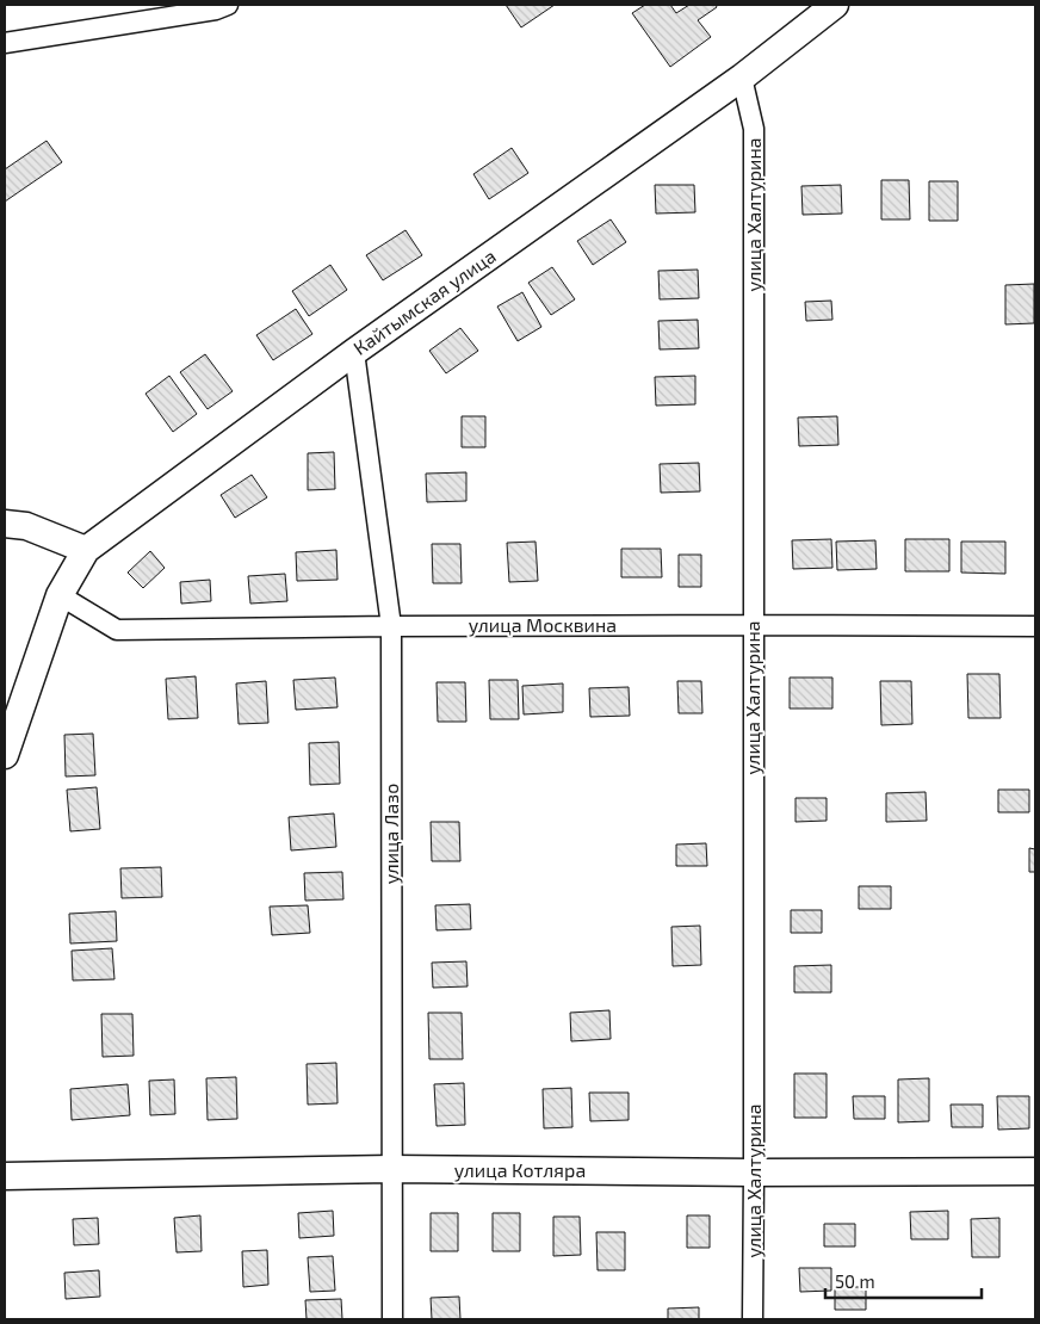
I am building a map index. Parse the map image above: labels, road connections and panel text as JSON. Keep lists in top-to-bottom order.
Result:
{
  "streets": {
    "street": [
      "улица Халтурина",
      "Кайтымская улица",
      "улица Москвина",
      "улица Лазо",
      "улица Котляра"
    ]
  },
  "crossings": [
    ["улица Халтурина", "Кайтымская улица"],
    ["улица Халтурина", "улица Москвина"],
    ["улица Халтурина", "улица Котляра"],
    ["Кайтымская улица", "улица Лазо"],
    ["улица Москвина", "улица Лазо"],
    ["улица Лазо", "улица Котляра"]
  ],
  "scale_bar": "50 m"
}
